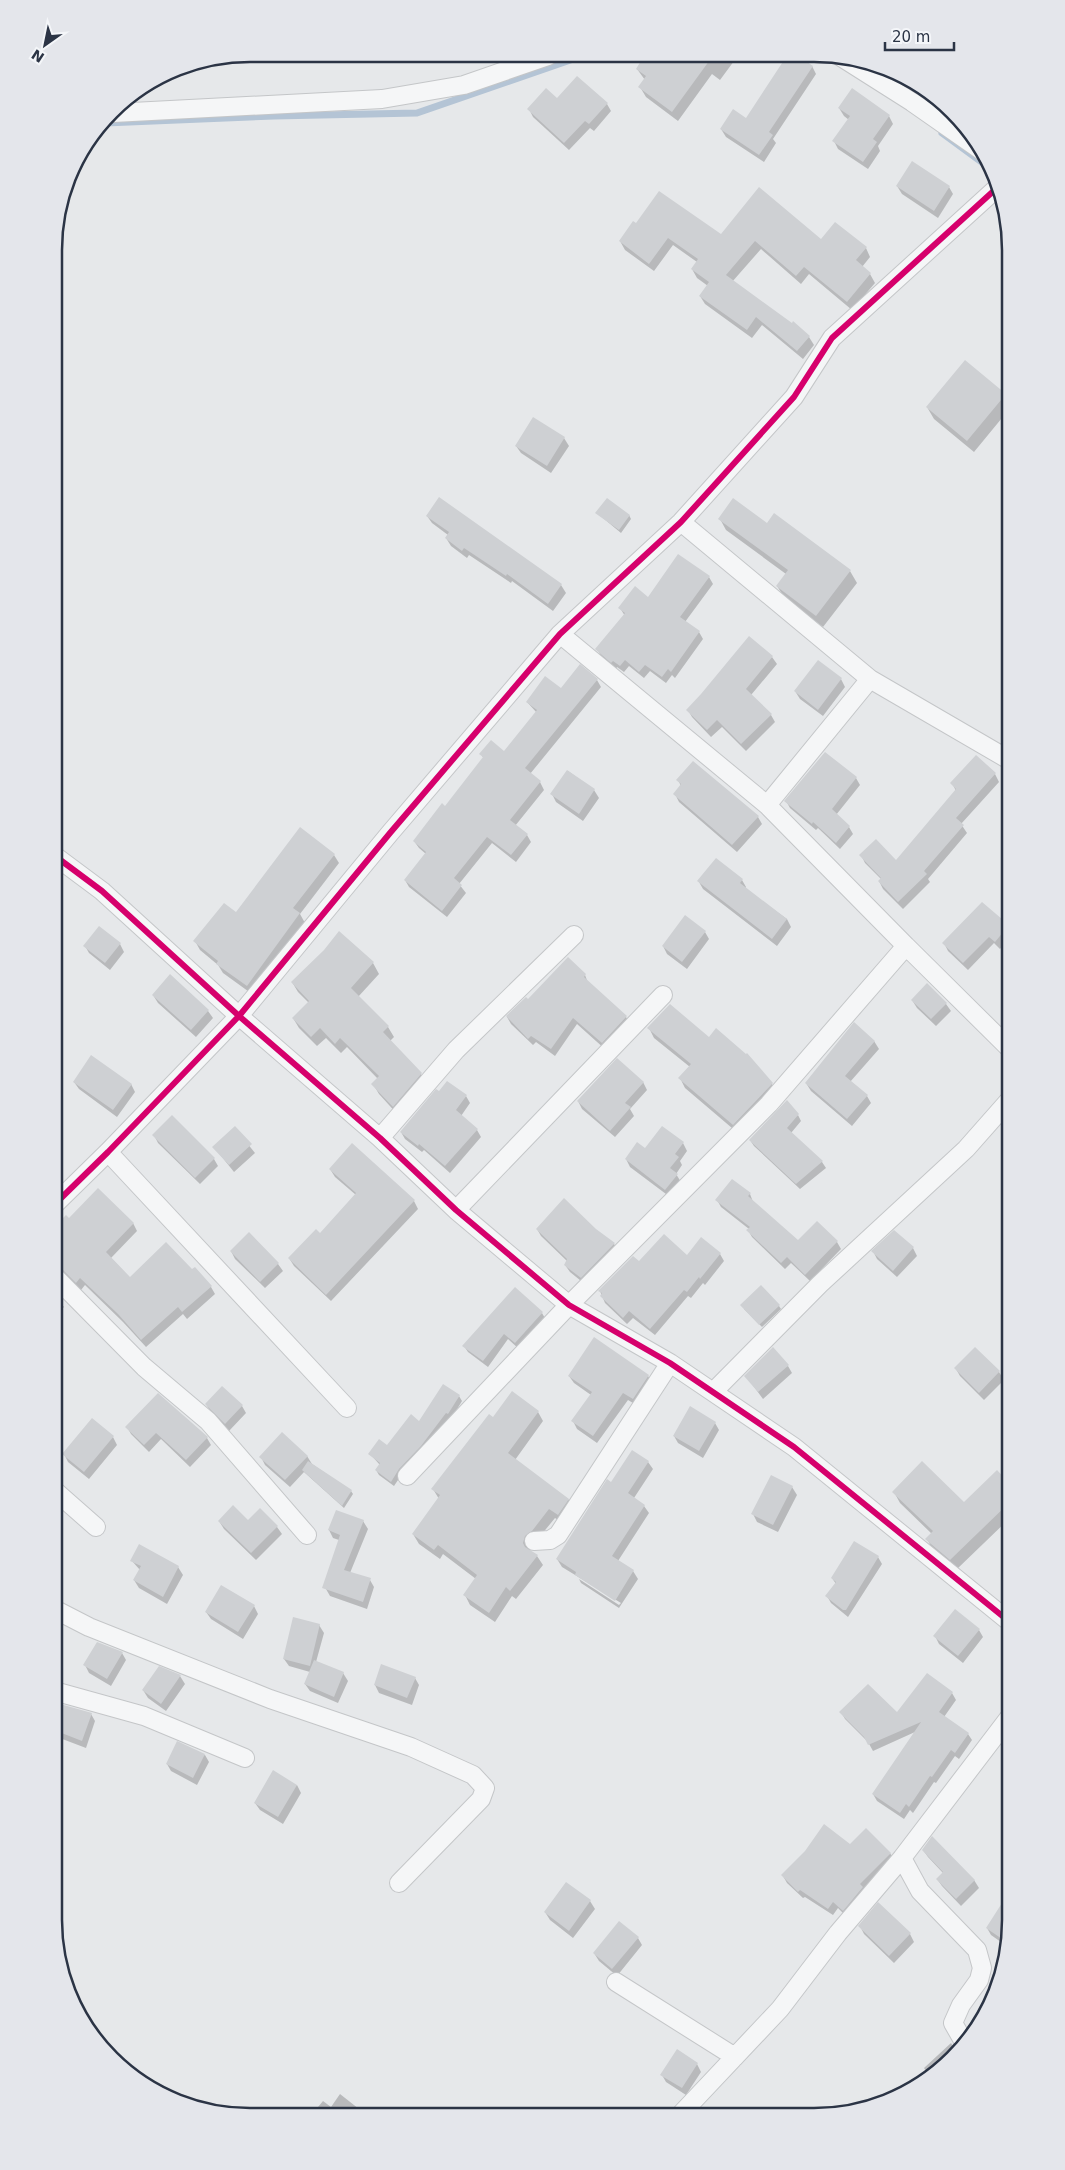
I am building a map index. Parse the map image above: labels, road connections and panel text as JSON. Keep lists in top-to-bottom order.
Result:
{
  "scale_bar": "20 m",
  "north": "bottom left"
}
